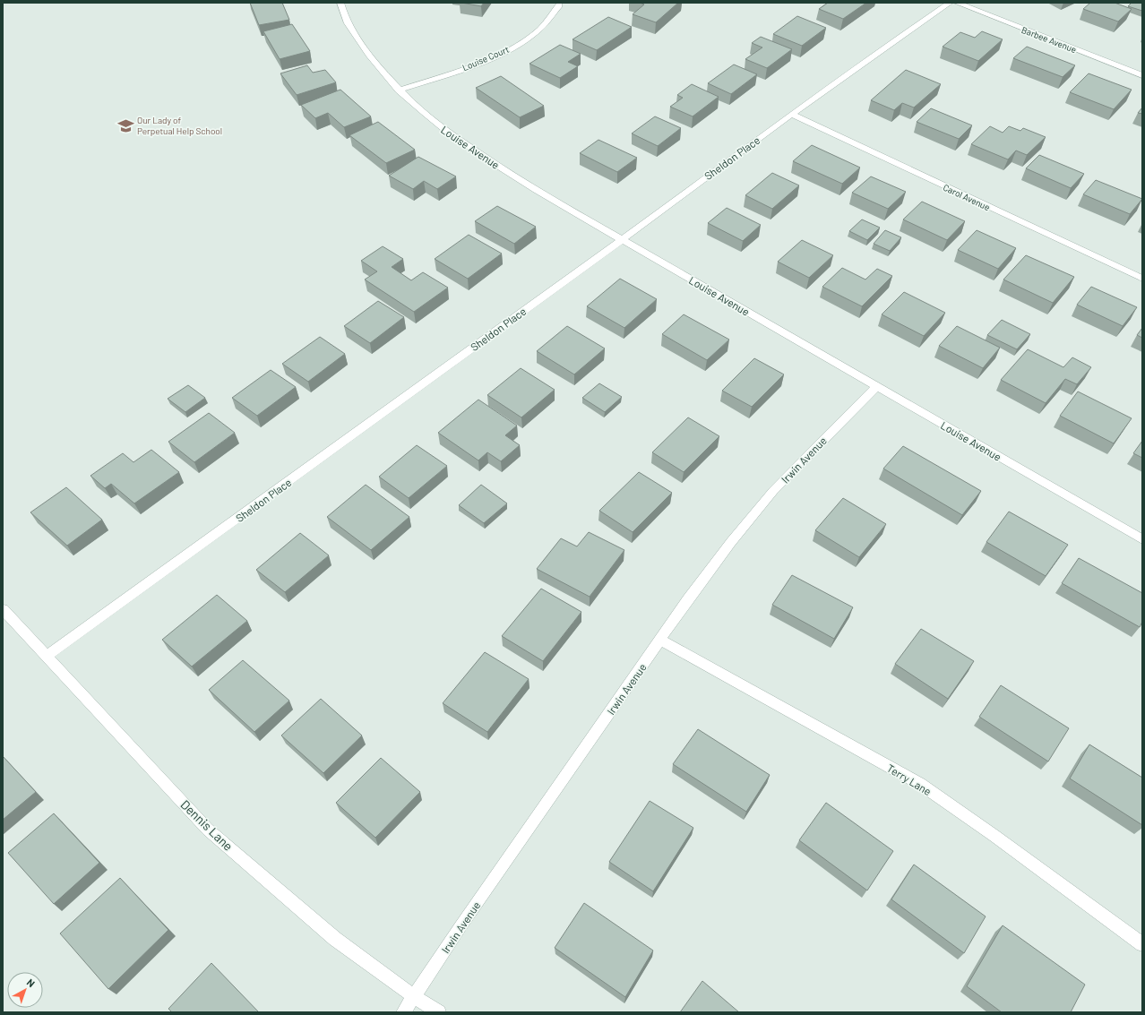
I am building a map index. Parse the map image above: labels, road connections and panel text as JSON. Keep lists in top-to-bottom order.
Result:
{
  "streets": {
    "street": [
      "Barbee Avenue",
      "Louise Court",
      "Louise Avenue",
      "Sheldon Place",
      "Carol Avenue",
      "Irwin Avenue",
      "Terry Lane",
      "Dennis Lane"
    ]
  },
  "crossings": [
    ["Louise Court", "Louise Avenue"],
    ["Louise Avenue", "Sheldon Place"],
    ["Louise Avenue", "Irwin Avenue"],
    ["Sheldon Place", "Carol Avenue"],
    ["Sheldon Place", "Dennis Lane"],
    ["Irwin Avenue", "Terry Lane"],
    ["Irwin Avenue", "Dennis Lane"]
  ],
  "places": {
    "school or university": ["Our Lady of Perpetual Help School"]
  },
  "north": "top right"
}
